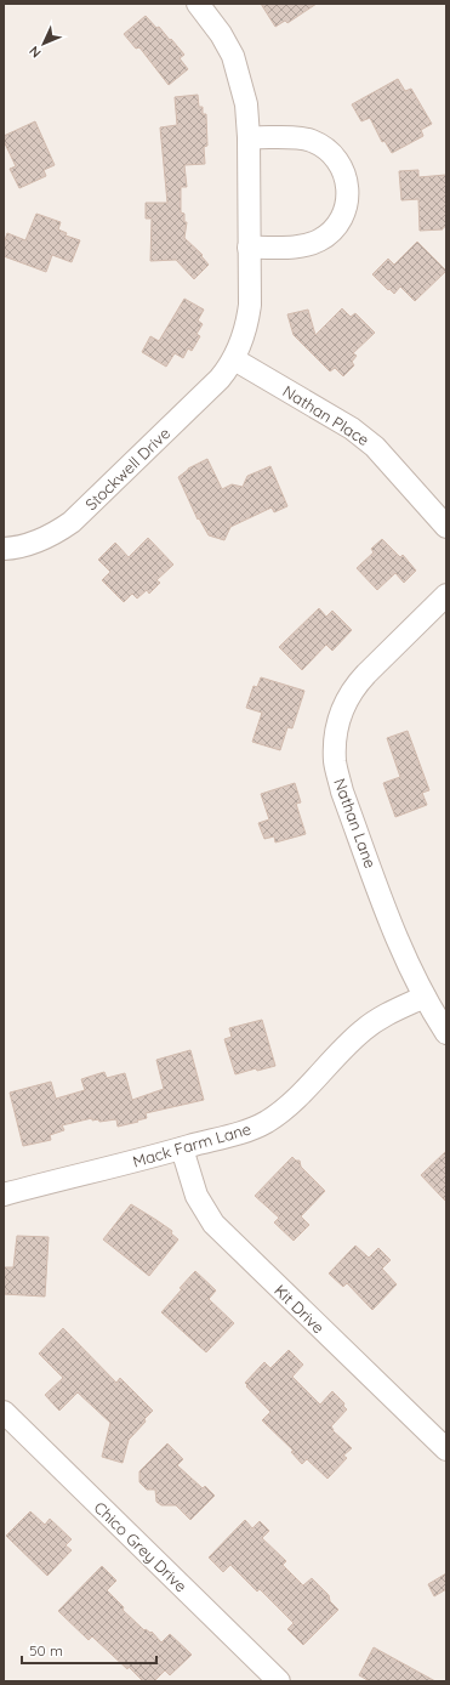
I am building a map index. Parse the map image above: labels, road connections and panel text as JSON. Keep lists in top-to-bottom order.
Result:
{
  "streets": {
    "street": [
      "Nathan Place",
      "Stockwell Drive",
      "Nathan Lane",
      "Mack Farm Lane",
      "Kit Drive",
      "Chico Grey Drive"
    ]
  },
  "crossings": [
    ["Nathan Place", "Stockwell Drive"],
    ["Nathan Lane", "Mack Farm Lane"],
    ["Mack Farm Lane", "Kit Drive"]
  ],
  "scale_bar": "50 m",
  "north": "bottom left"
}
